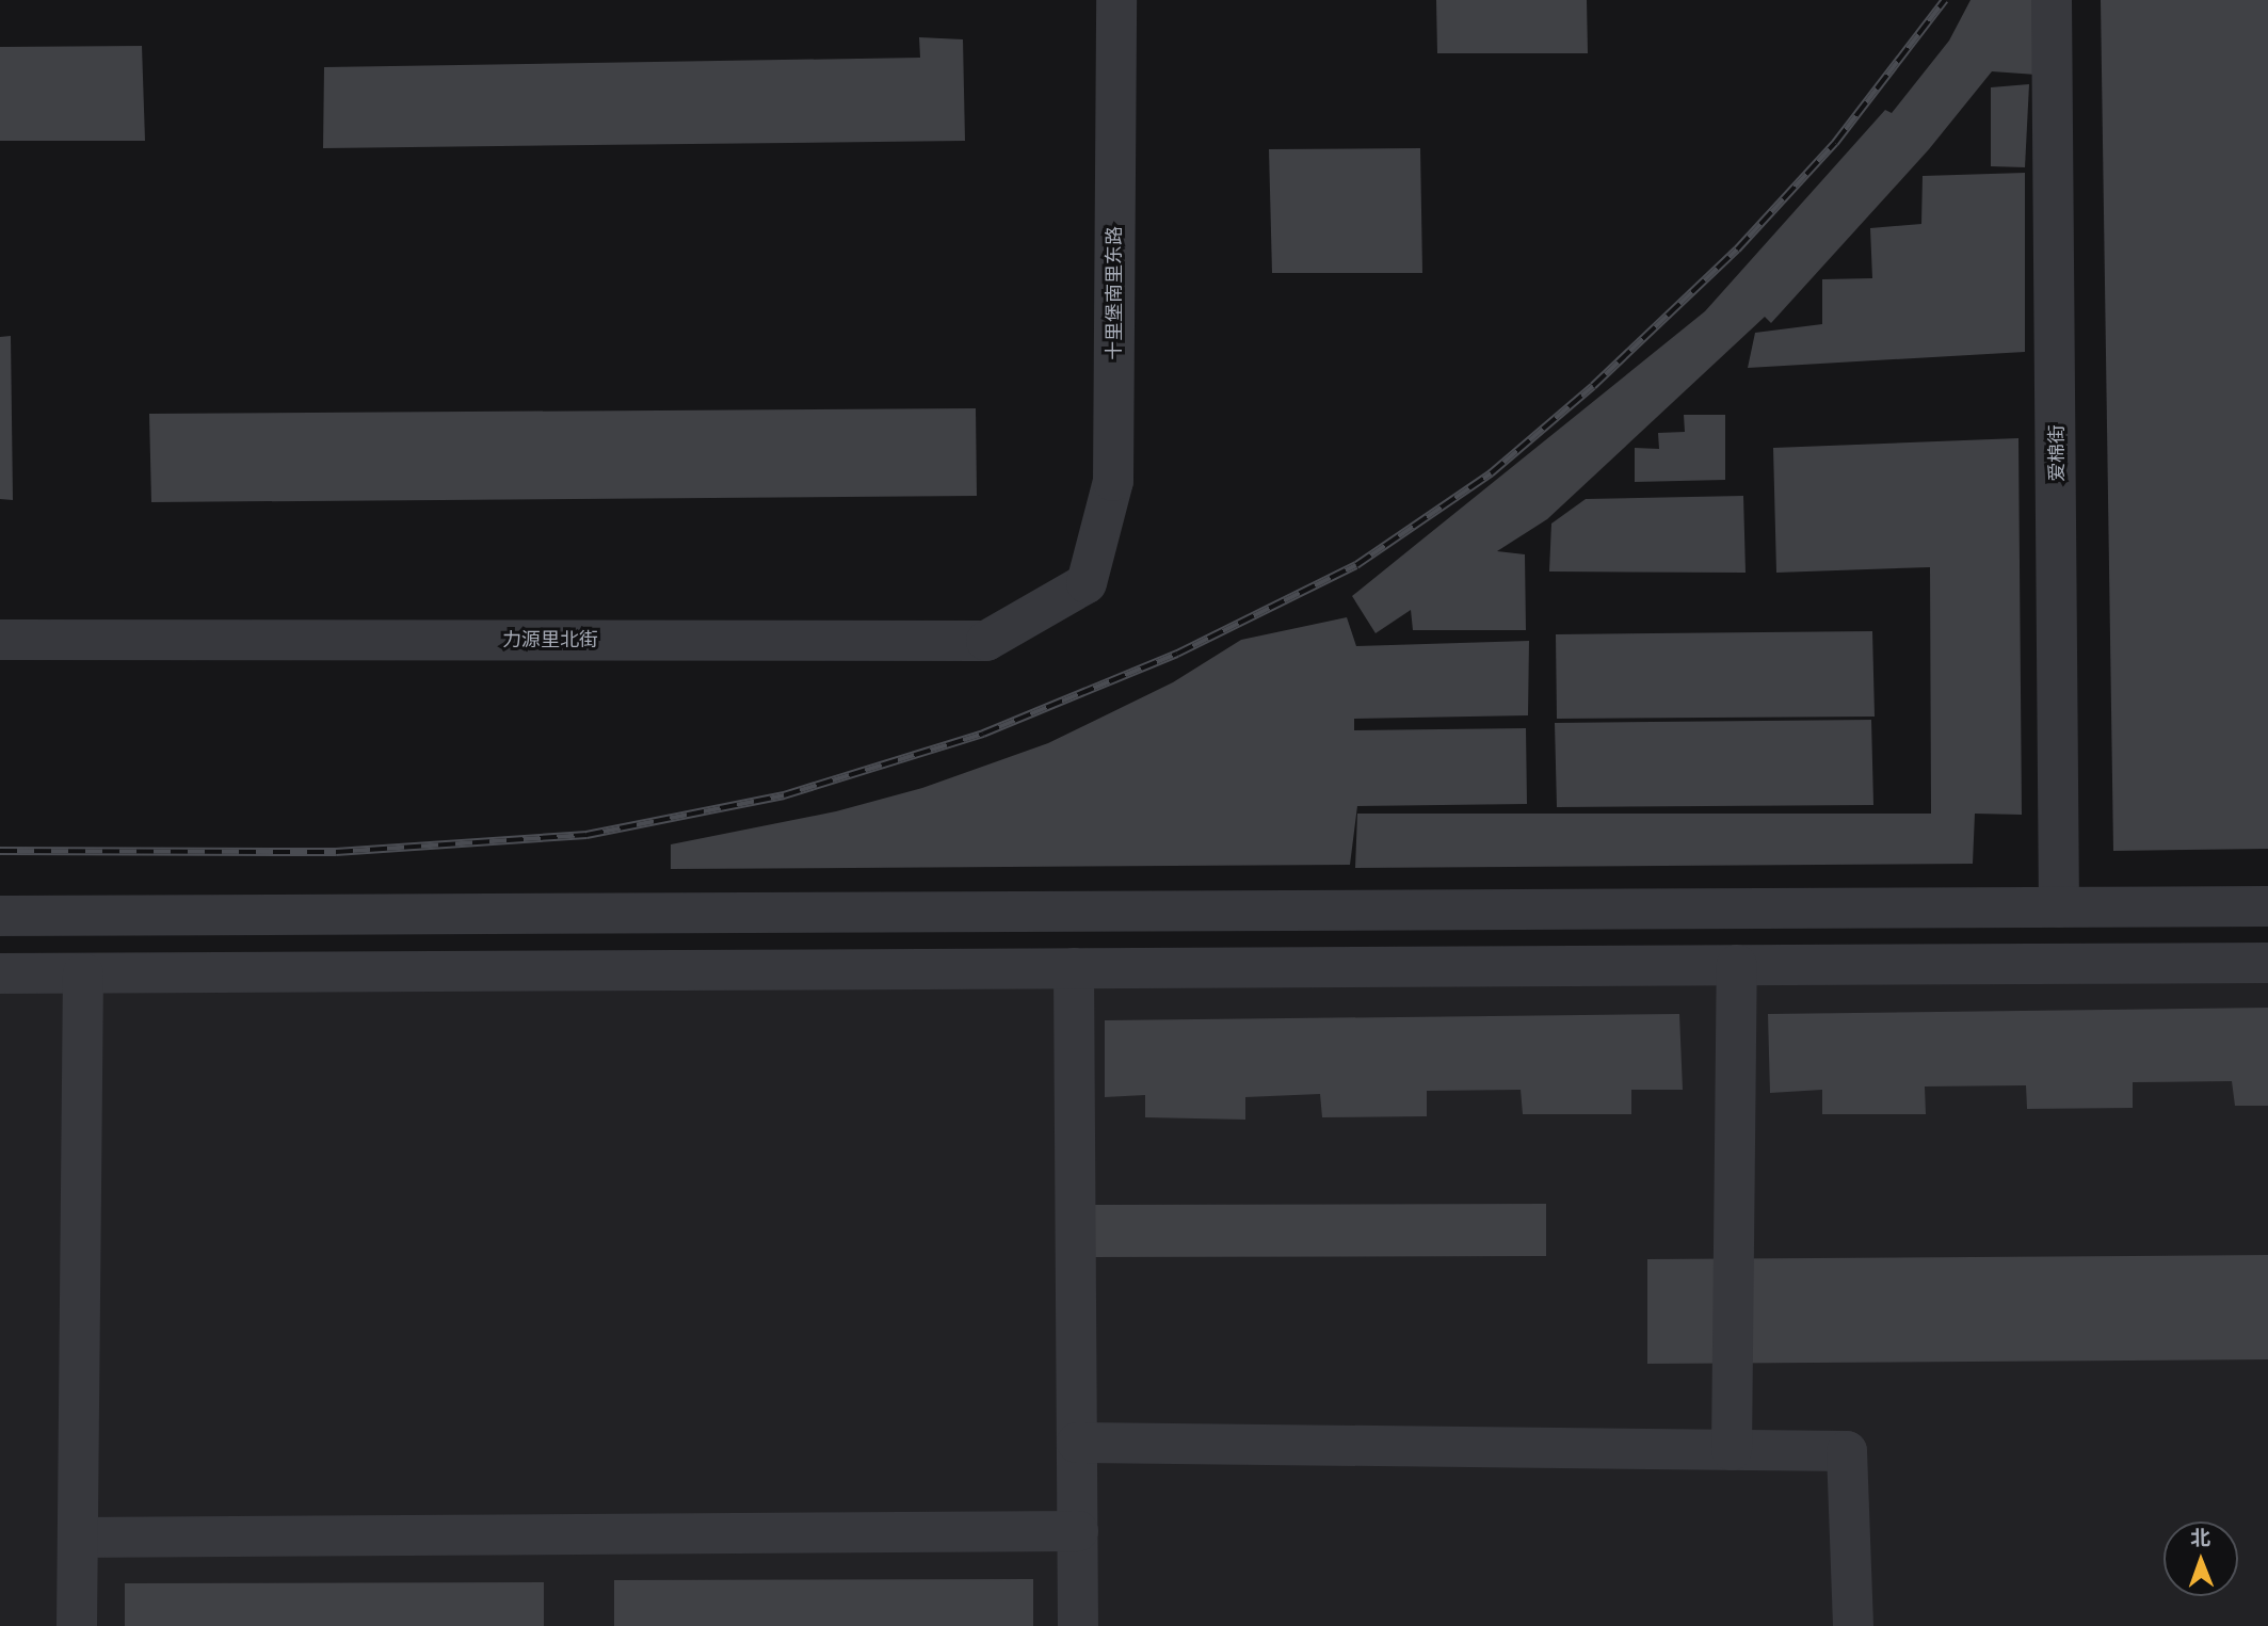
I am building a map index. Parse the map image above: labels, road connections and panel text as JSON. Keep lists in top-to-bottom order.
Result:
{
  "streets": {
    "street": ["十里堡南里东路", "爱棉街", "力源里北街"]
  },
  "crossings": [
    ["十里堡南里东路", "力源里北街"]
  ],
  "north": "top"
}
